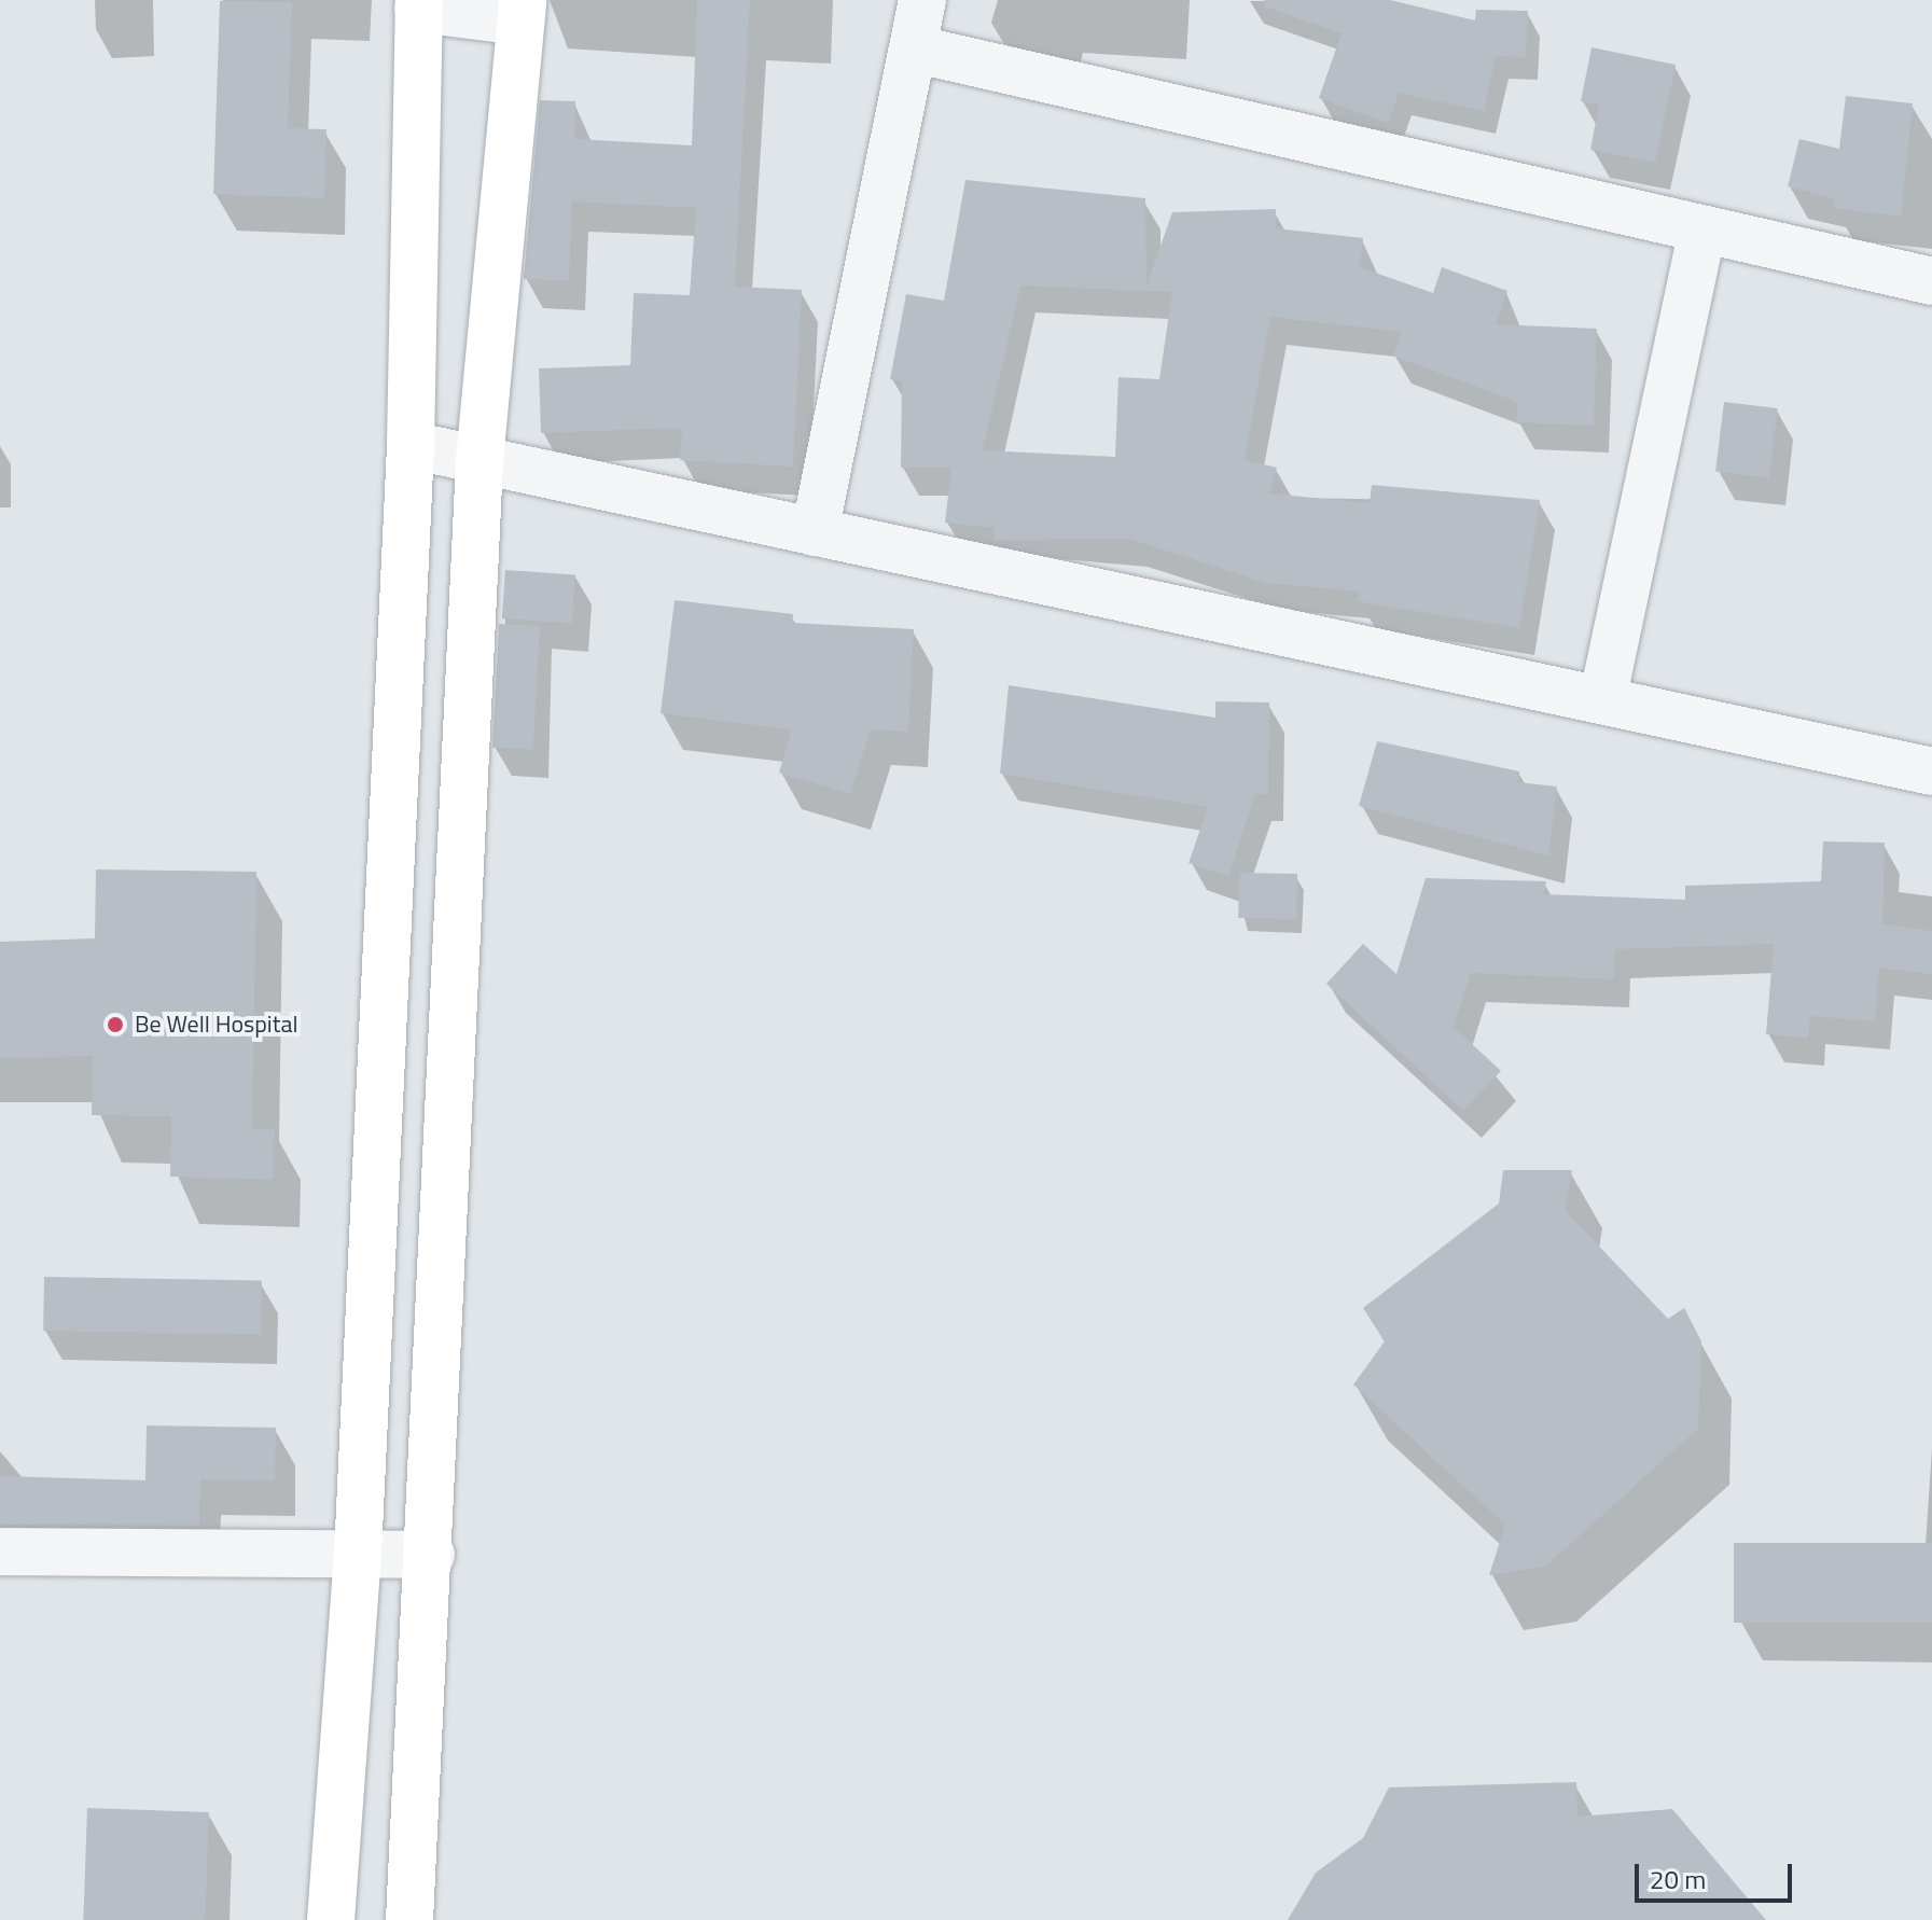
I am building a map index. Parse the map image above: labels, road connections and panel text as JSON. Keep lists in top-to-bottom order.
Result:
{
  "places": ["Be Well Hospital"],
  "scale_bar": "20 m"
}
